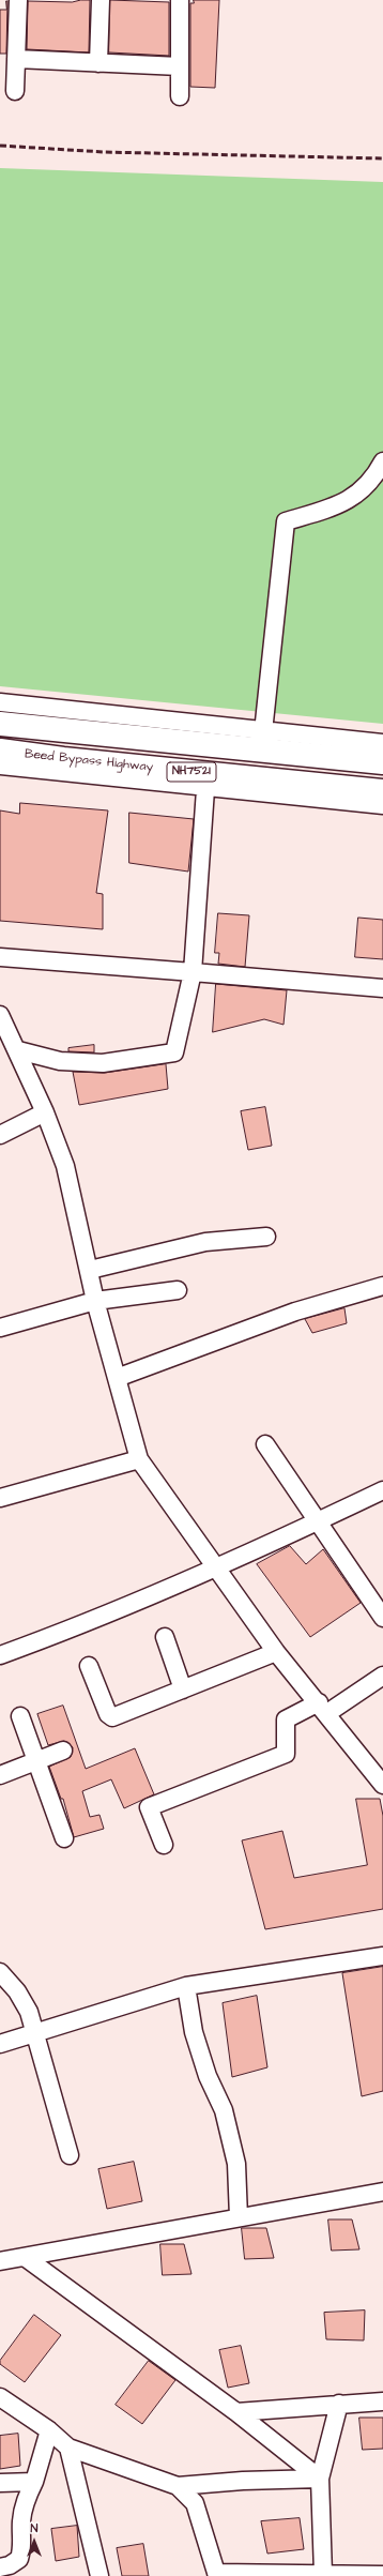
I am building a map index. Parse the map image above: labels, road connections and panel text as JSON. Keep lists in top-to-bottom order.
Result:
{
  "streets": {
    "highway": ["Beed Bypass Highway", "NH752I"]
  },
  "north": "top"
}
